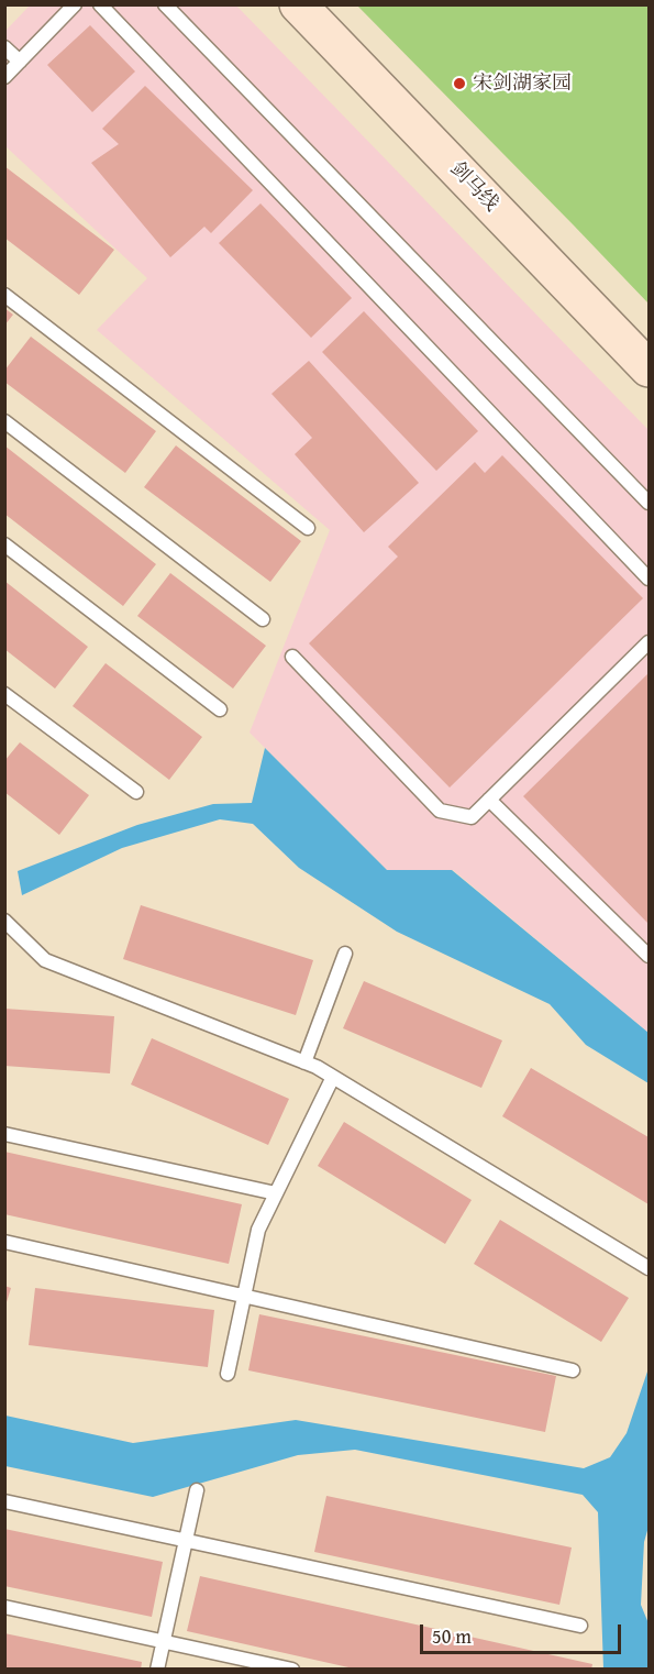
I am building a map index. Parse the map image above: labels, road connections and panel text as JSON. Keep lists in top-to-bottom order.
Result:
{
  "streets": {
    "main road": ["剑马线"]
  },
  "places": ["宋剑湖家园"],
  "scale_bar": "50 m"
}
